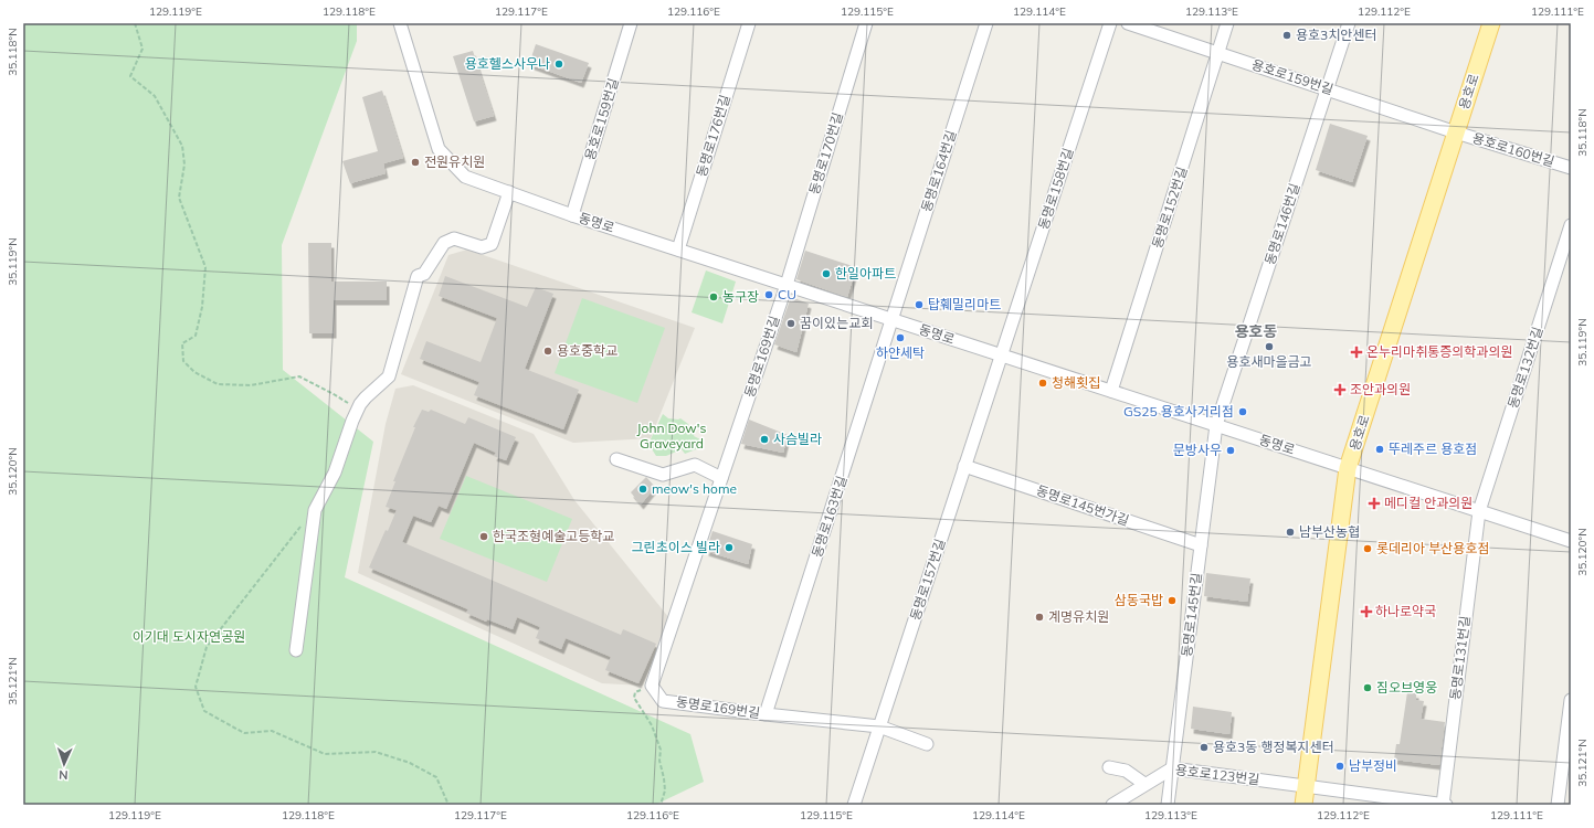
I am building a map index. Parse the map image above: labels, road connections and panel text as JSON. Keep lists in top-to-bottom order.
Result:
{
  "streets": {
    "main road": ["용호로"],
    "street": [
      "용호로159번길",
      "동명로176번길",
      "용호로160번길",
      "동명로170번길",
      "동명로164번길",
      "동명로158번길",
      "동명로152번길",
      "동명로",
      "동명로146번길",
      "동명로169번길",
      "동명로132번길",
      "동명로145번가길",
      "동명로163번길",
      "동명로157번길",
      "동명로145번길",
      "동명로131번길",
      "용호로123번길"
    ]
  },
  "crossings": [
    ["용호로159번길", "용호로"],
    ["용호로159번길", "용호로160번길"],
    ["용호로159번길", "동명로152번길"],
    ["용호로159번길", "동명로"],
    ["용호로159번길", "동명로146번길"],
    ["용호로", "용호로160번길"],
    ["용호로", "동명로"],
    ["용호로", "용호로123번길"],
    ["동명로176번길", "동명로"],
    ["동명로170번길", "동명로"],
    ["동명로170번길", "동명로169번길"],
    ["동명로164번길", "동명로"],
    ["동명로164번길", "동명로163번길"],
    ["동명로158번길", "동명로"],
    ["동명로158번길", "동명로157번길"],
    ["동명로152번길", "동명로"],
    ["동명로", "동명로146번길"],
    ["동명로", "동명로169번길"],
    ["동명로", "동명로132번길"],
    ["동명로", "동명로163번길"],
    ["동명로", "동명로157번길"],
    ["동명로", "동명로145번길"],
    ["동명로", "동명로131번길"],
    ["동명로146번길", "동명로145번길"],
    ["동명로169번길", "동명로163번길"],
    ["동명로169번길", "동명로157번길"],
    ["동명로132번길", "동명로131번길"],
    ["동명로145번가길", "동명로157번길"],
    ["동명로145번가길", "동명로145번길"],
    ["동명로145번길", "용호로123번길"],
    ["동명로131번길", "용호로123번길"]
  ],
  "districts": ["용호동"],
  "parks": ["John Dow's Graveyard", "이기대 도시자연공원"],
  "places": {
    "other": [
      "용호3치안센터",
      "용호헬스사우나",
      "전원유치원",
      "한일아파트",
      "CU",
      "농구장",
      "탑훼밀리마트",
      "꿈이있는교회",
      "하얀세탁",
      "용호새마을금고",
      "용호중학교",
      "청해횟집",
      "GS25 용호사거리점",
      "사슴빌라",
      "뚜레주르 용호점",
      "문방사우",
      "meow's home",
      "남부산농협",
      "한국조형예술고등학교",
      "그린초이스 빌라",
      "롯데리아 부산용호점",
      "삼동국밥",
      "계명유치원",
      "짐오브영웅",
      "용호3동 행정복지센터",
      "남부정비"
    ],
    "health": [
      "온누리마취통증의학과의원",
      "조안과의원",
      "메디컬 안과의원",
      "하나로약국"
    ]
  },
  "north": "bottom",
  "coordinates": [
    "129.119°E",
    "129.118°E",
    "129.117°E",
    "129.116°E",
    "129.115°E",
    "129.114°E",
    "129.113°E",
    "129.112°E",
    "129.111°E",
    "35.118°N",
    "35.119°N",
    "35.120°N",
    "35.121°N"
  ]
}
